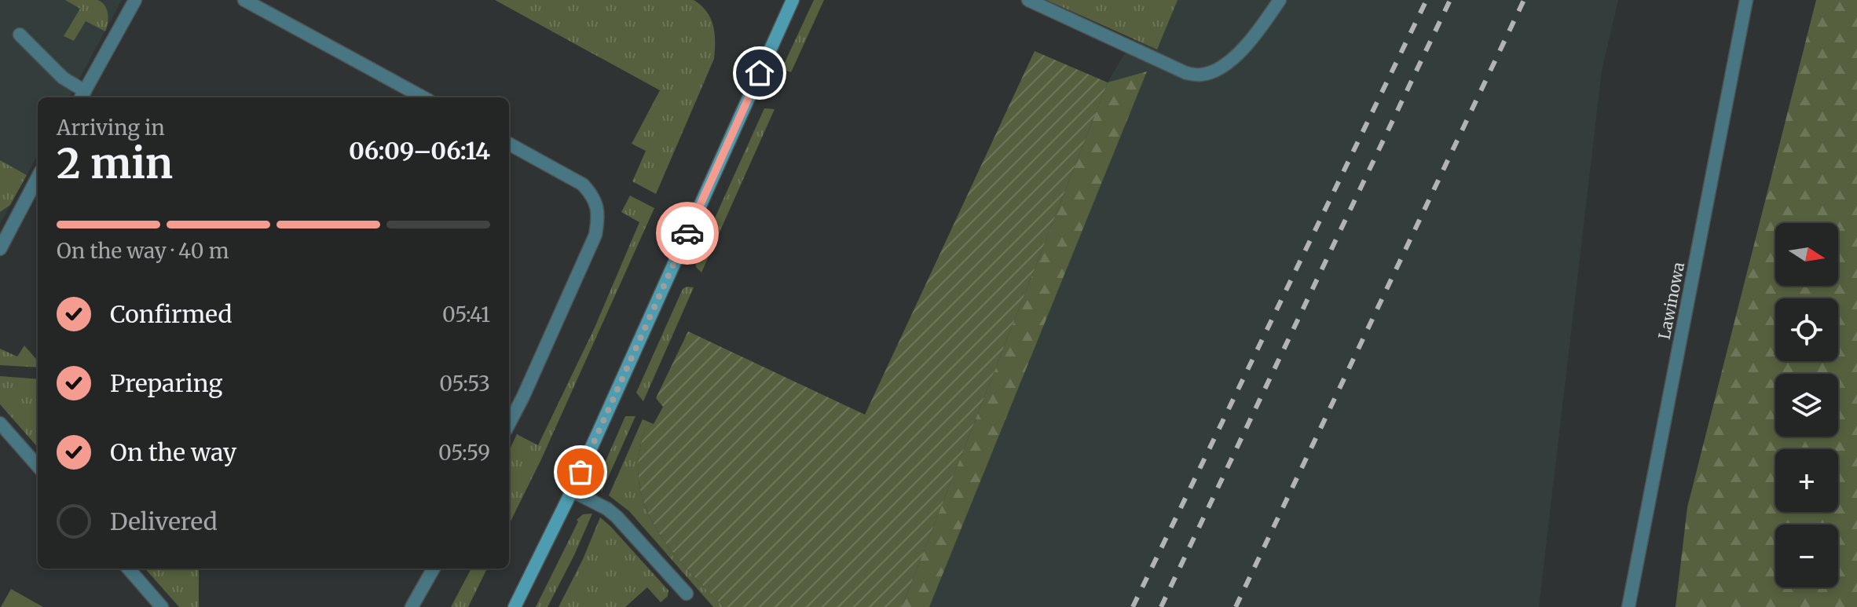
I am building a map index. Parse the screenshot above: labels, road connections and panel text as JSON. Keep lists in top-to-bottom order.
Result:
{
  "streets": {
    "street": ["Lawinowa"]
  },
  "north": "right",
  "page": {
    "heading": ["2 min", "Arriving in", "06:09–06:14"],
    "bar": "On the way · 40 m",
    "map_buttons": ["+", "−"],
    "list": [
      ["Confirmed", "05:41"],
      ["Preparing", "05:53"],
      ["On the way", "05:59"],
      "Delivered"
    ]
  }
}
